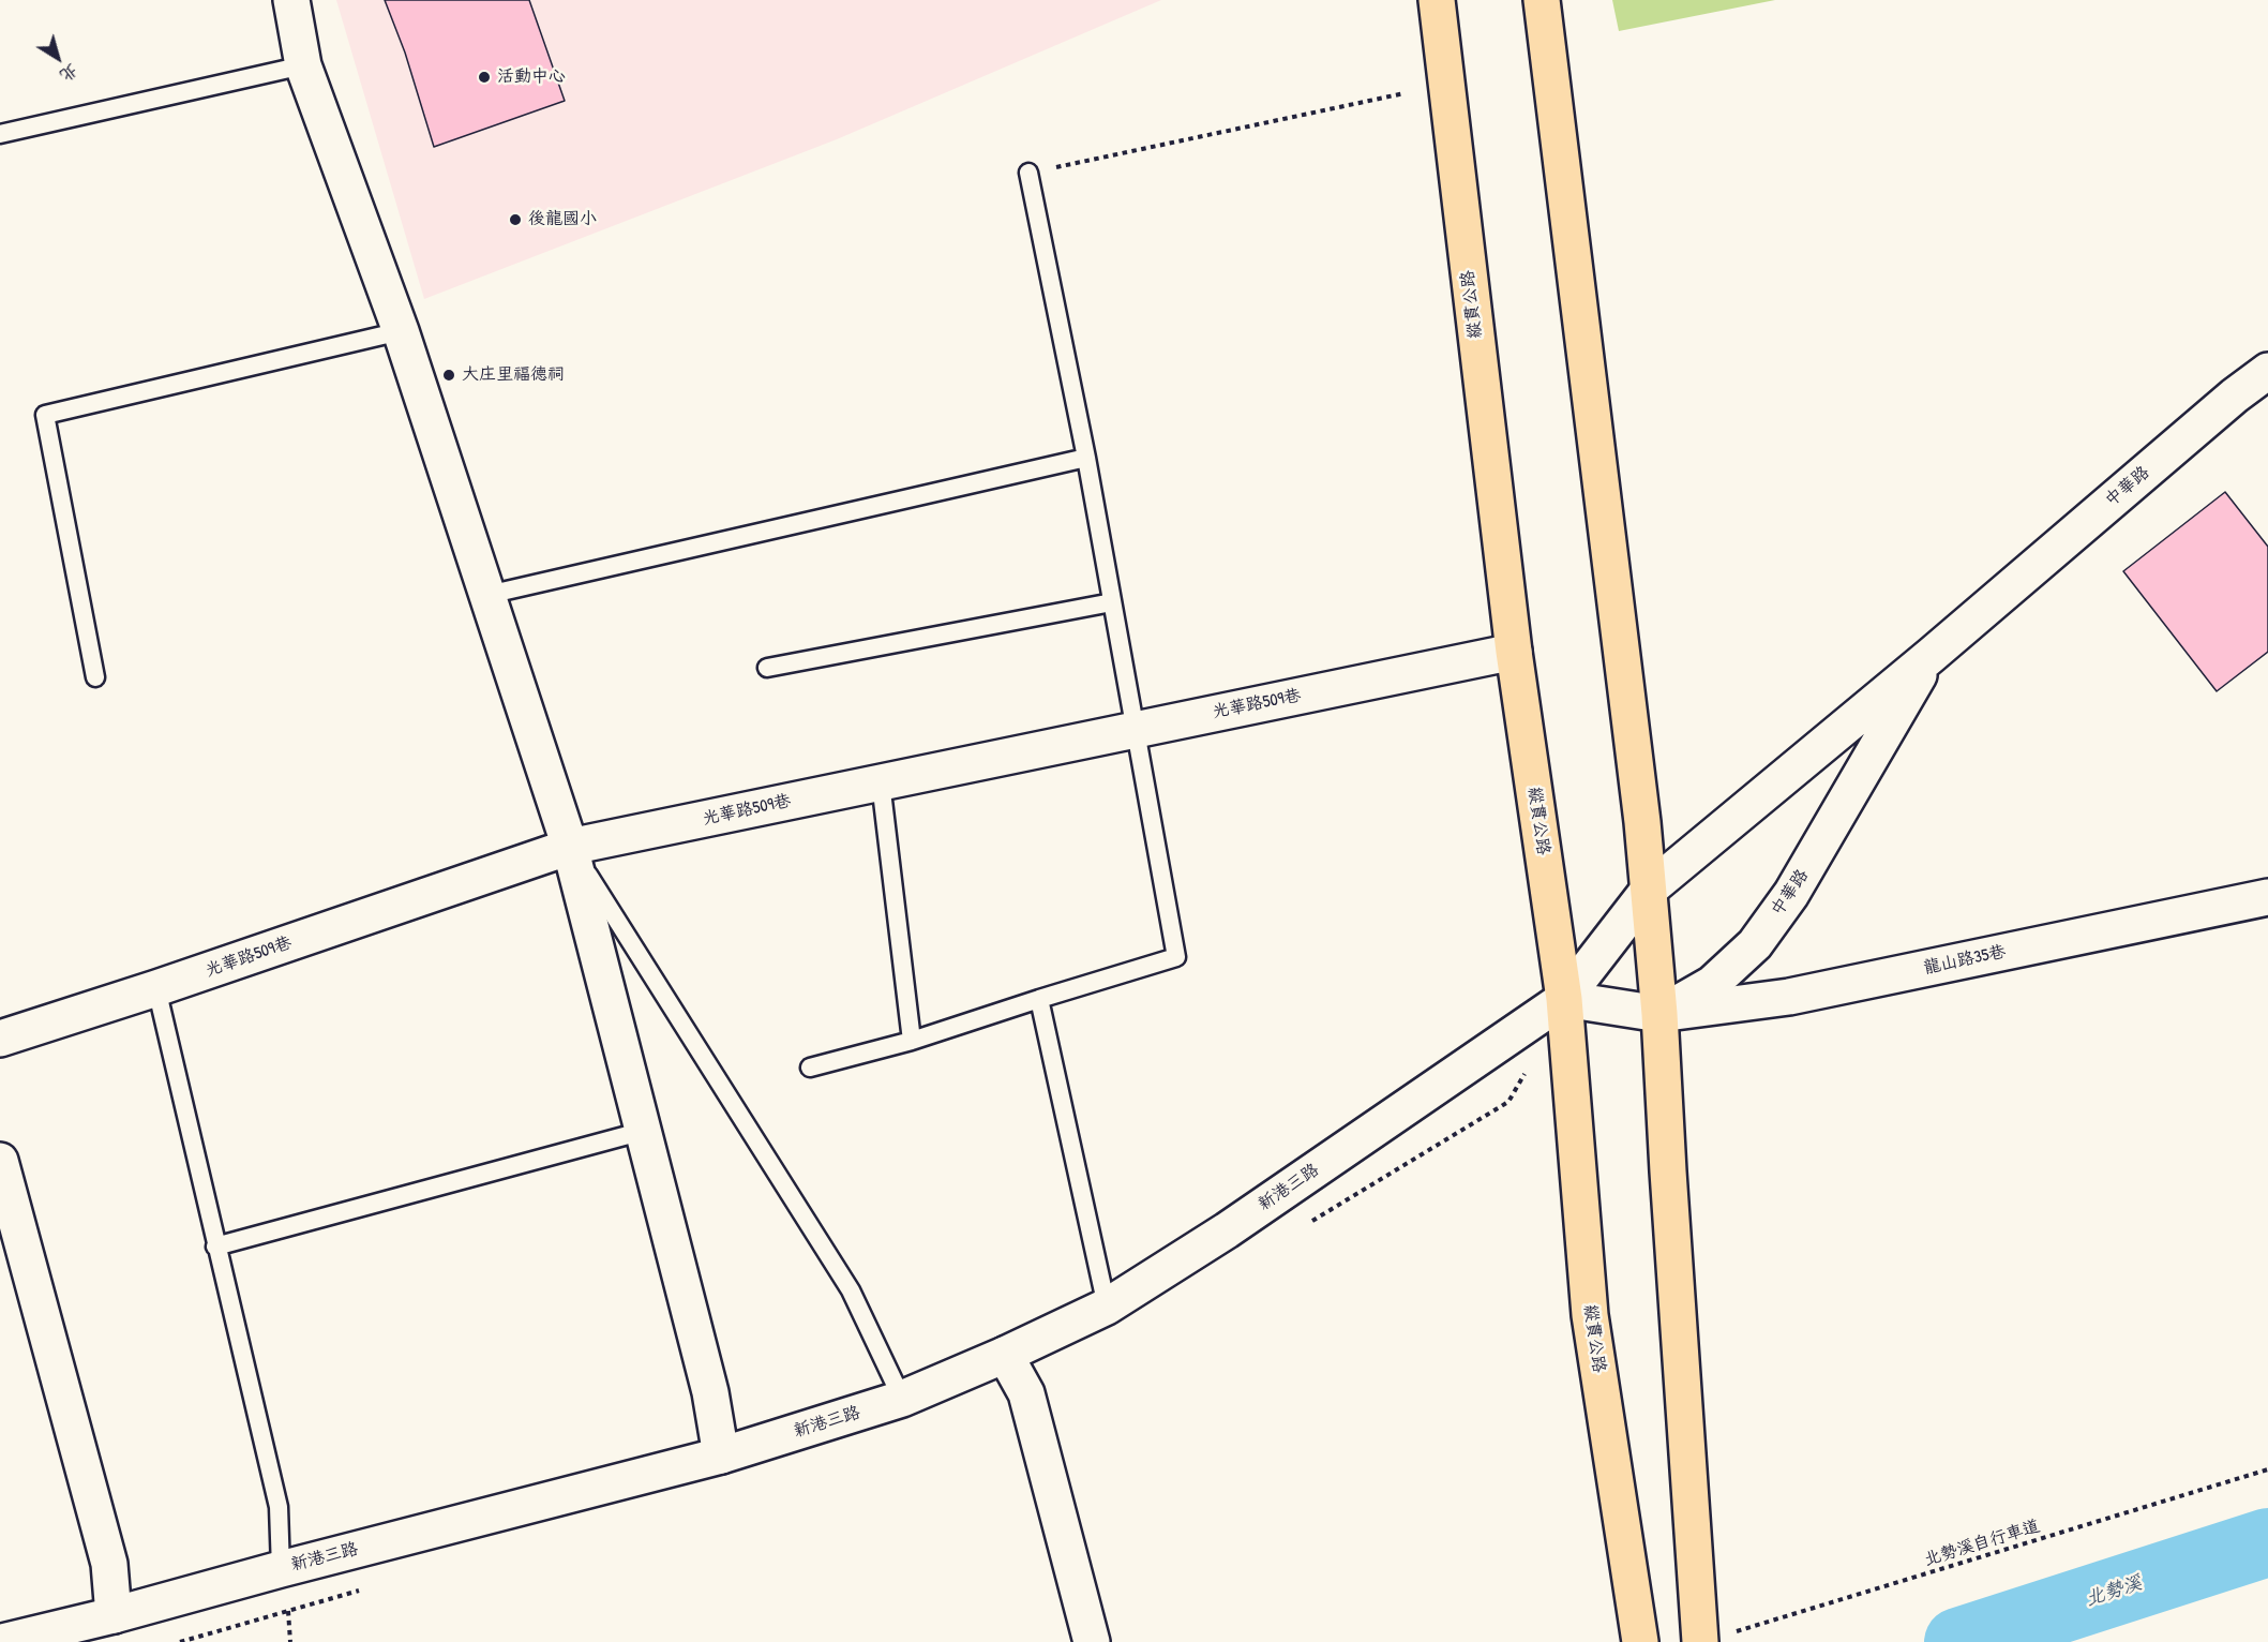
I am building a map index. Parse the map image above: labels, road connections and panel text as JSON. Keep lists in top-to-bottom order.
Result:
{
  "streets": {
    "main road": ["縱貫公路"],
    "street": [
      "中華路",
      "光華路509巷",
      "龍山路35巷",
      "新港三路"
    ],
    "path": ["北勢溪自行車道"]
  },
  "crossings": [
    ["縱貫公路", "光華路509巷"],
    ["縱貫公路", "新港三路"],
    ["中華路", "龍山路35巷"],
    ["中華路", "新港三路"]
  ],
  "water": ["北勢溪"],
  "places": ["活動中心", "後龍國小", "大庄里福德祠"],
  "north": "bottom right"
}
